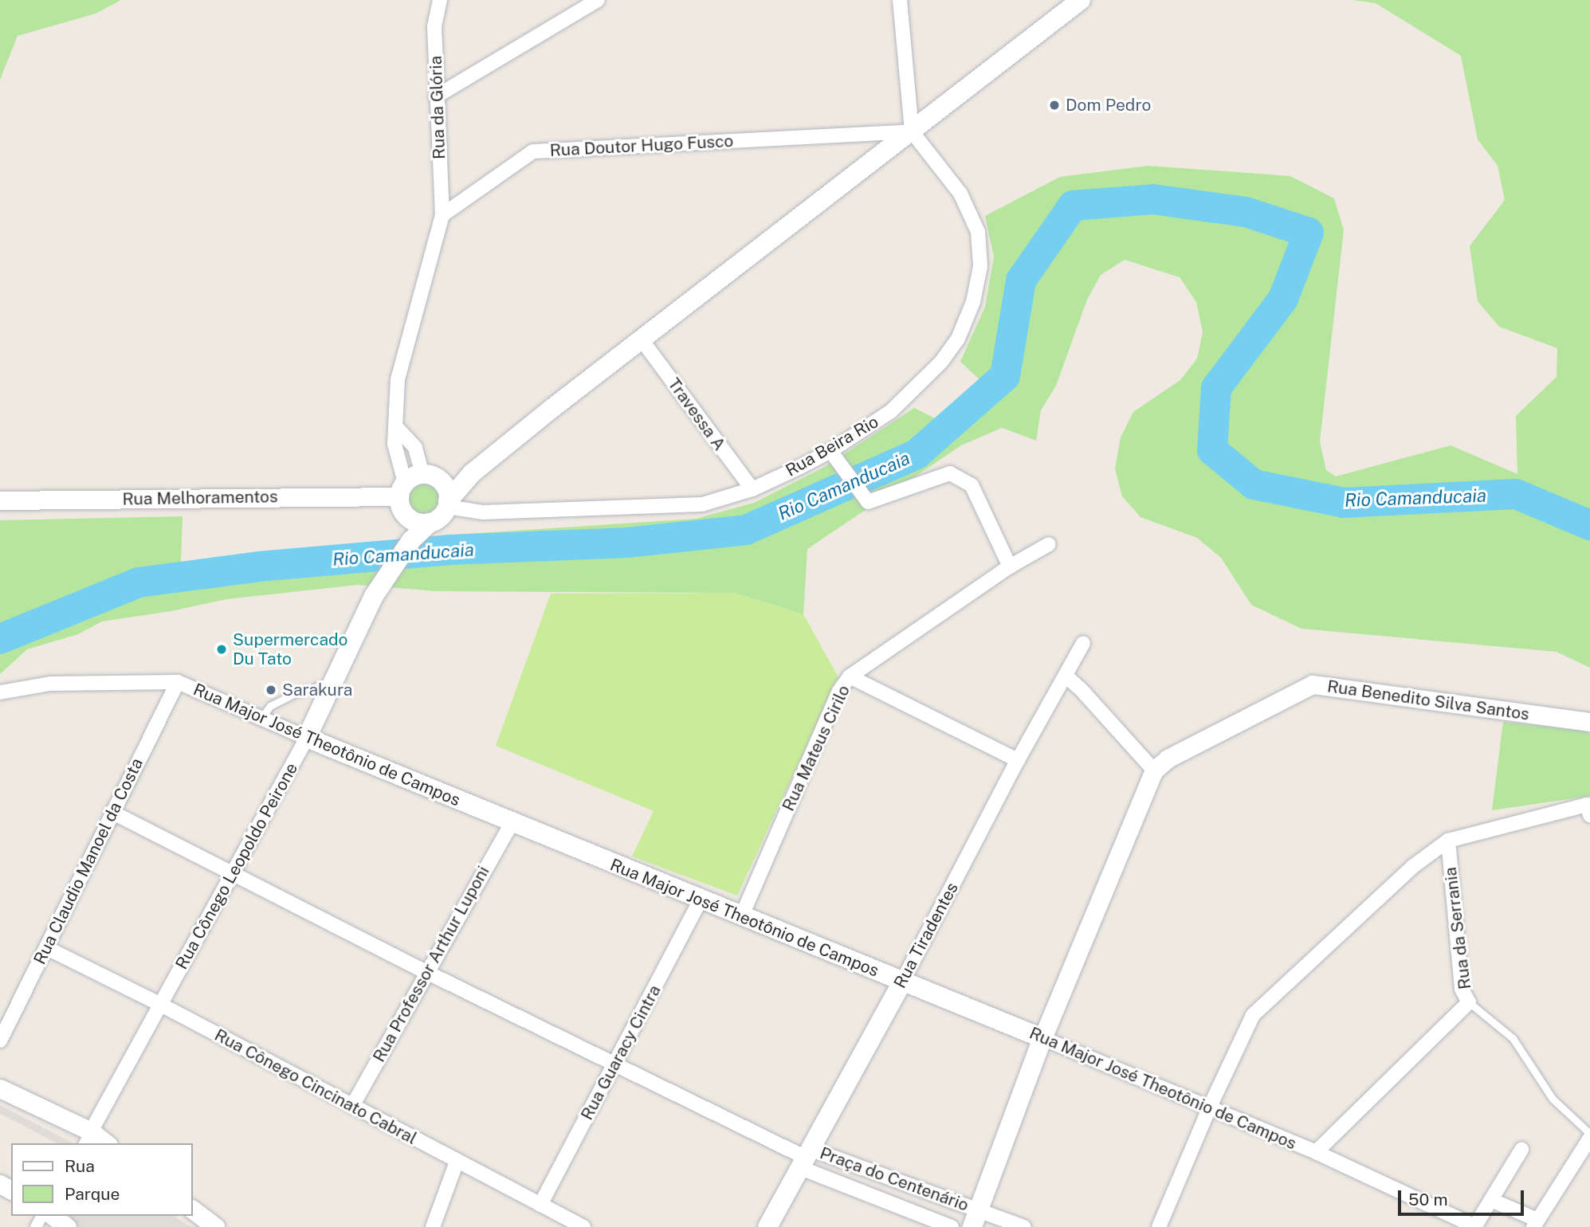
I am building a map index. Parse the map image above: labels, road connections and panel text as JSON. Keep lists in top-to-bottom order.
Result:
{
  "streets": {
    "main road": ["Rua Major José Theotônio de Campos", "Rua Cônego Leopoldo Peirone", "Rua Tiradentes"],
    "street": [
      "Rua da Glória",
      "Rua Doutor Hugo Fusco",
      "Travessa A",
      "Rua Beira Rio",
      "Rua Melhoramentos",
      "Rua Benedito Silva Santos",
      "Rua Mateus Cirilo",
      "Rua Claudio Manoel da Costa",
      "Rua da Serrania",
      "Rua Professor Arthur Luponi",
      "Rua Guaracy Cintra",
      "Rua Cônego Cincinato Cabral",
      "Praça do Centenário"
    ]
  },
  "crossings": [
    ["Rua da Glória", "Rua Doutor Hugo Fusco"],
    ["Rua Doutor Hugo Fusco", "Rua Beira Rio"],
    ["Travessa A", "Rua Beira Rio"],
    ["Rua Beira Rio", "Rua Melhoramentos"],
    ["Rua Beira Rio", "Rua Cônego Leopoldo Peirone"],
    ["Rua Melhoramentos", "Rua Cônego Leopoldo Peirone"],
    ["Rua Major José Theotônio de Campos", "Rua Mateus Cirilo"],
    ["Rua Major José Theotônio de Campos", "Rua Claudio Manoel da Costa"],
    ["Rua Major José Theotônio de Campos", "Rua Cônego Leopoldo Peirone"],
    ["Rua Major José Theotônio de Campos", "Rua Tiradentes"],
    ["Rua Major José Theotônio de Campos", "Rua Professor Arthur Luponi"],
    ["Rua Major José Theotônio de Campos", "Rua Guaracy Cintra"],
    ["Rua Claudio Manoel da Costa", "Rua Cônego Cincinato Cabral"],
    ["Rua Cônego Leopoldo Peirone", "Rua Cônego Cincinato Cabral"],
    ["Rua Tiradentes", "Praça do Centenário"],
    ["Rua Professor Arthur Luponi", "Rua Cônego Cincinato Cabral"],
    ["Rua Guaracy Cintra", "Rua Cônego Cincinato Cabral"]
  ],
  "water": ["Rio Camanducaia"],
  "places": ["Dom Pedro", "Supermercado Du Tato", "Sarakura"],
  "legend": ["Rua", "Parque"],
  "scale_bar": "50 m"
}
